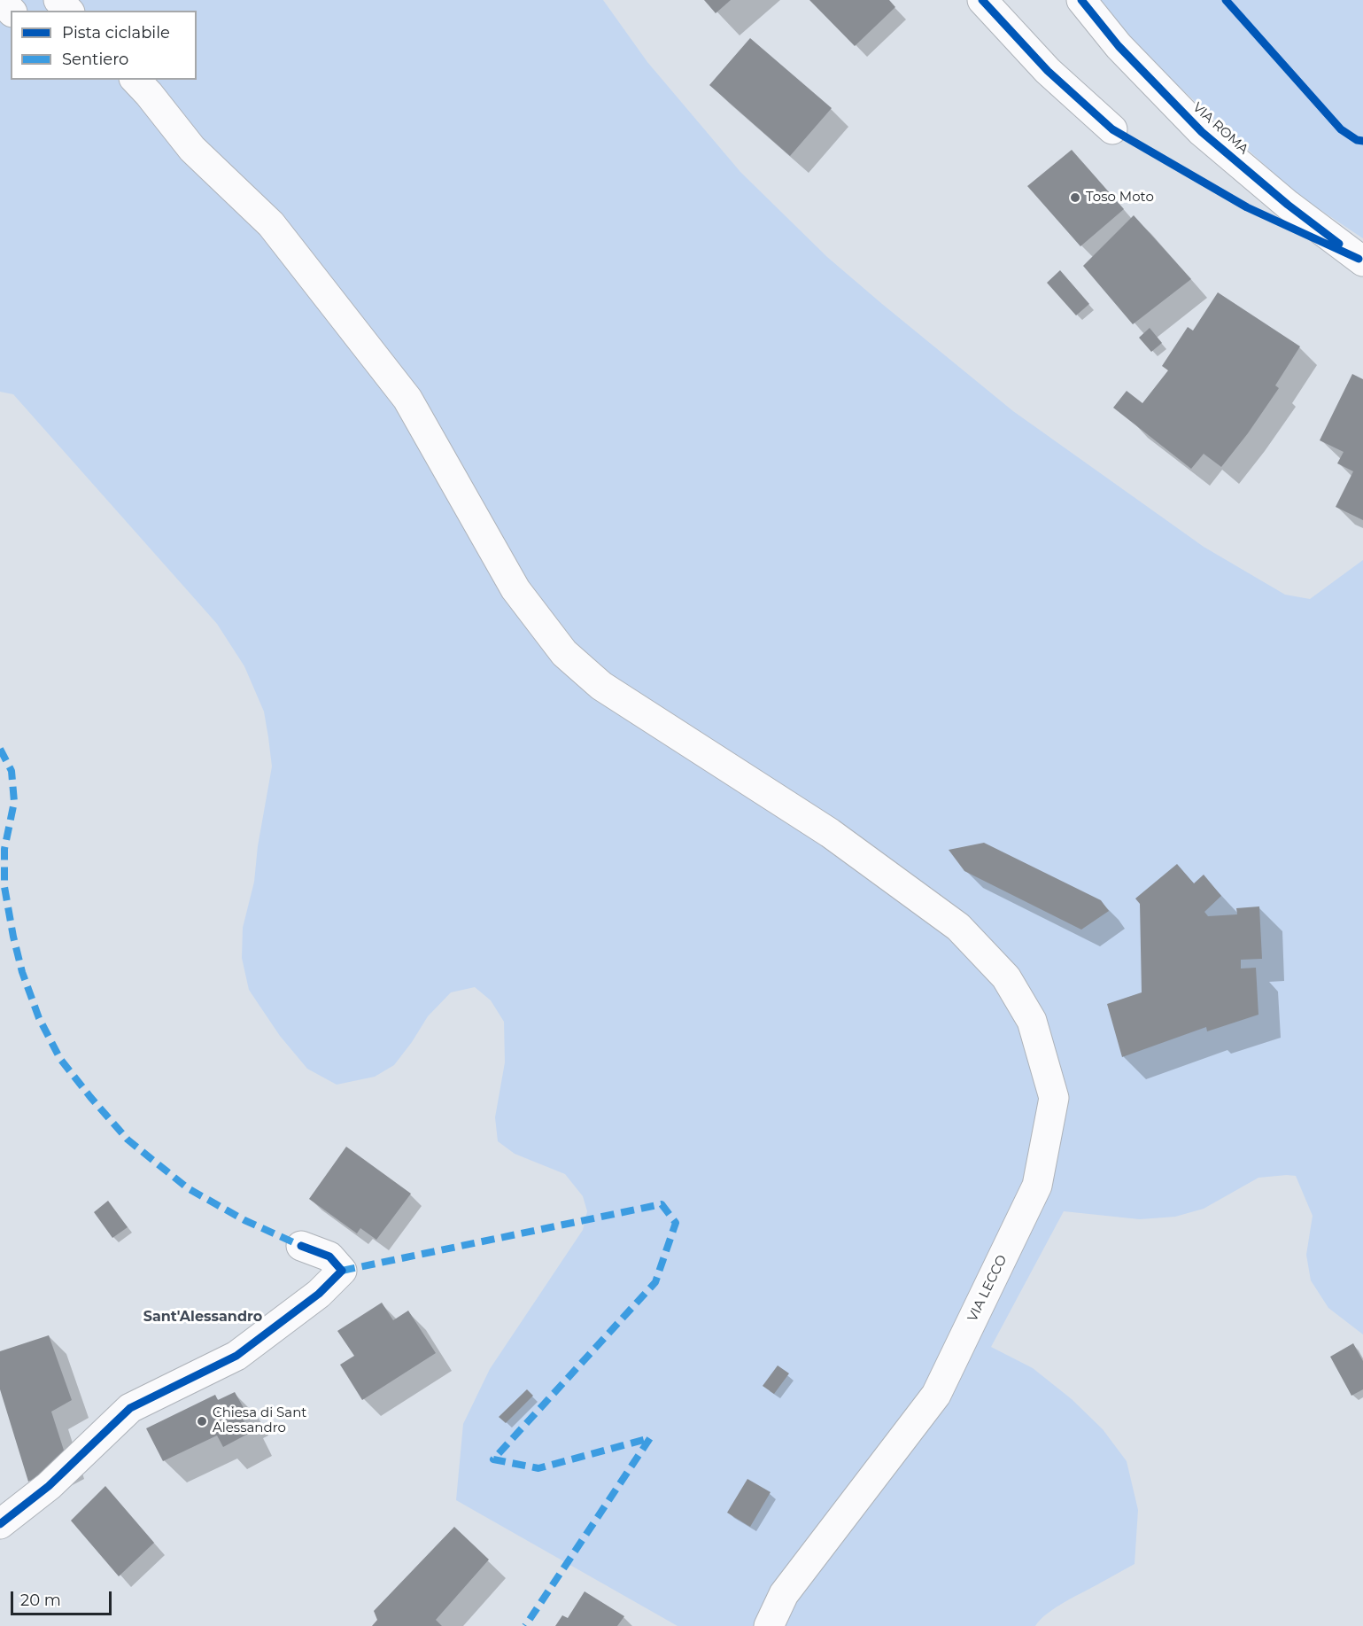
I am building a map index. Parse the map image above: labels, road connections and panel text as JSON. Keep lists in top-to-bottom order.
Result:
{
  "streets": {
    "main road": ["VIA ROMA", "VIA LECCO"]
  },
  "districts": ["Sant'Alessandro"],
  "places": ["Toso Moto", "Chiesa di Sant Alessandro"],
  "legend": ["Pista ciclabile", "Sentiero"],
  "scale_bar": "20 m"
}
